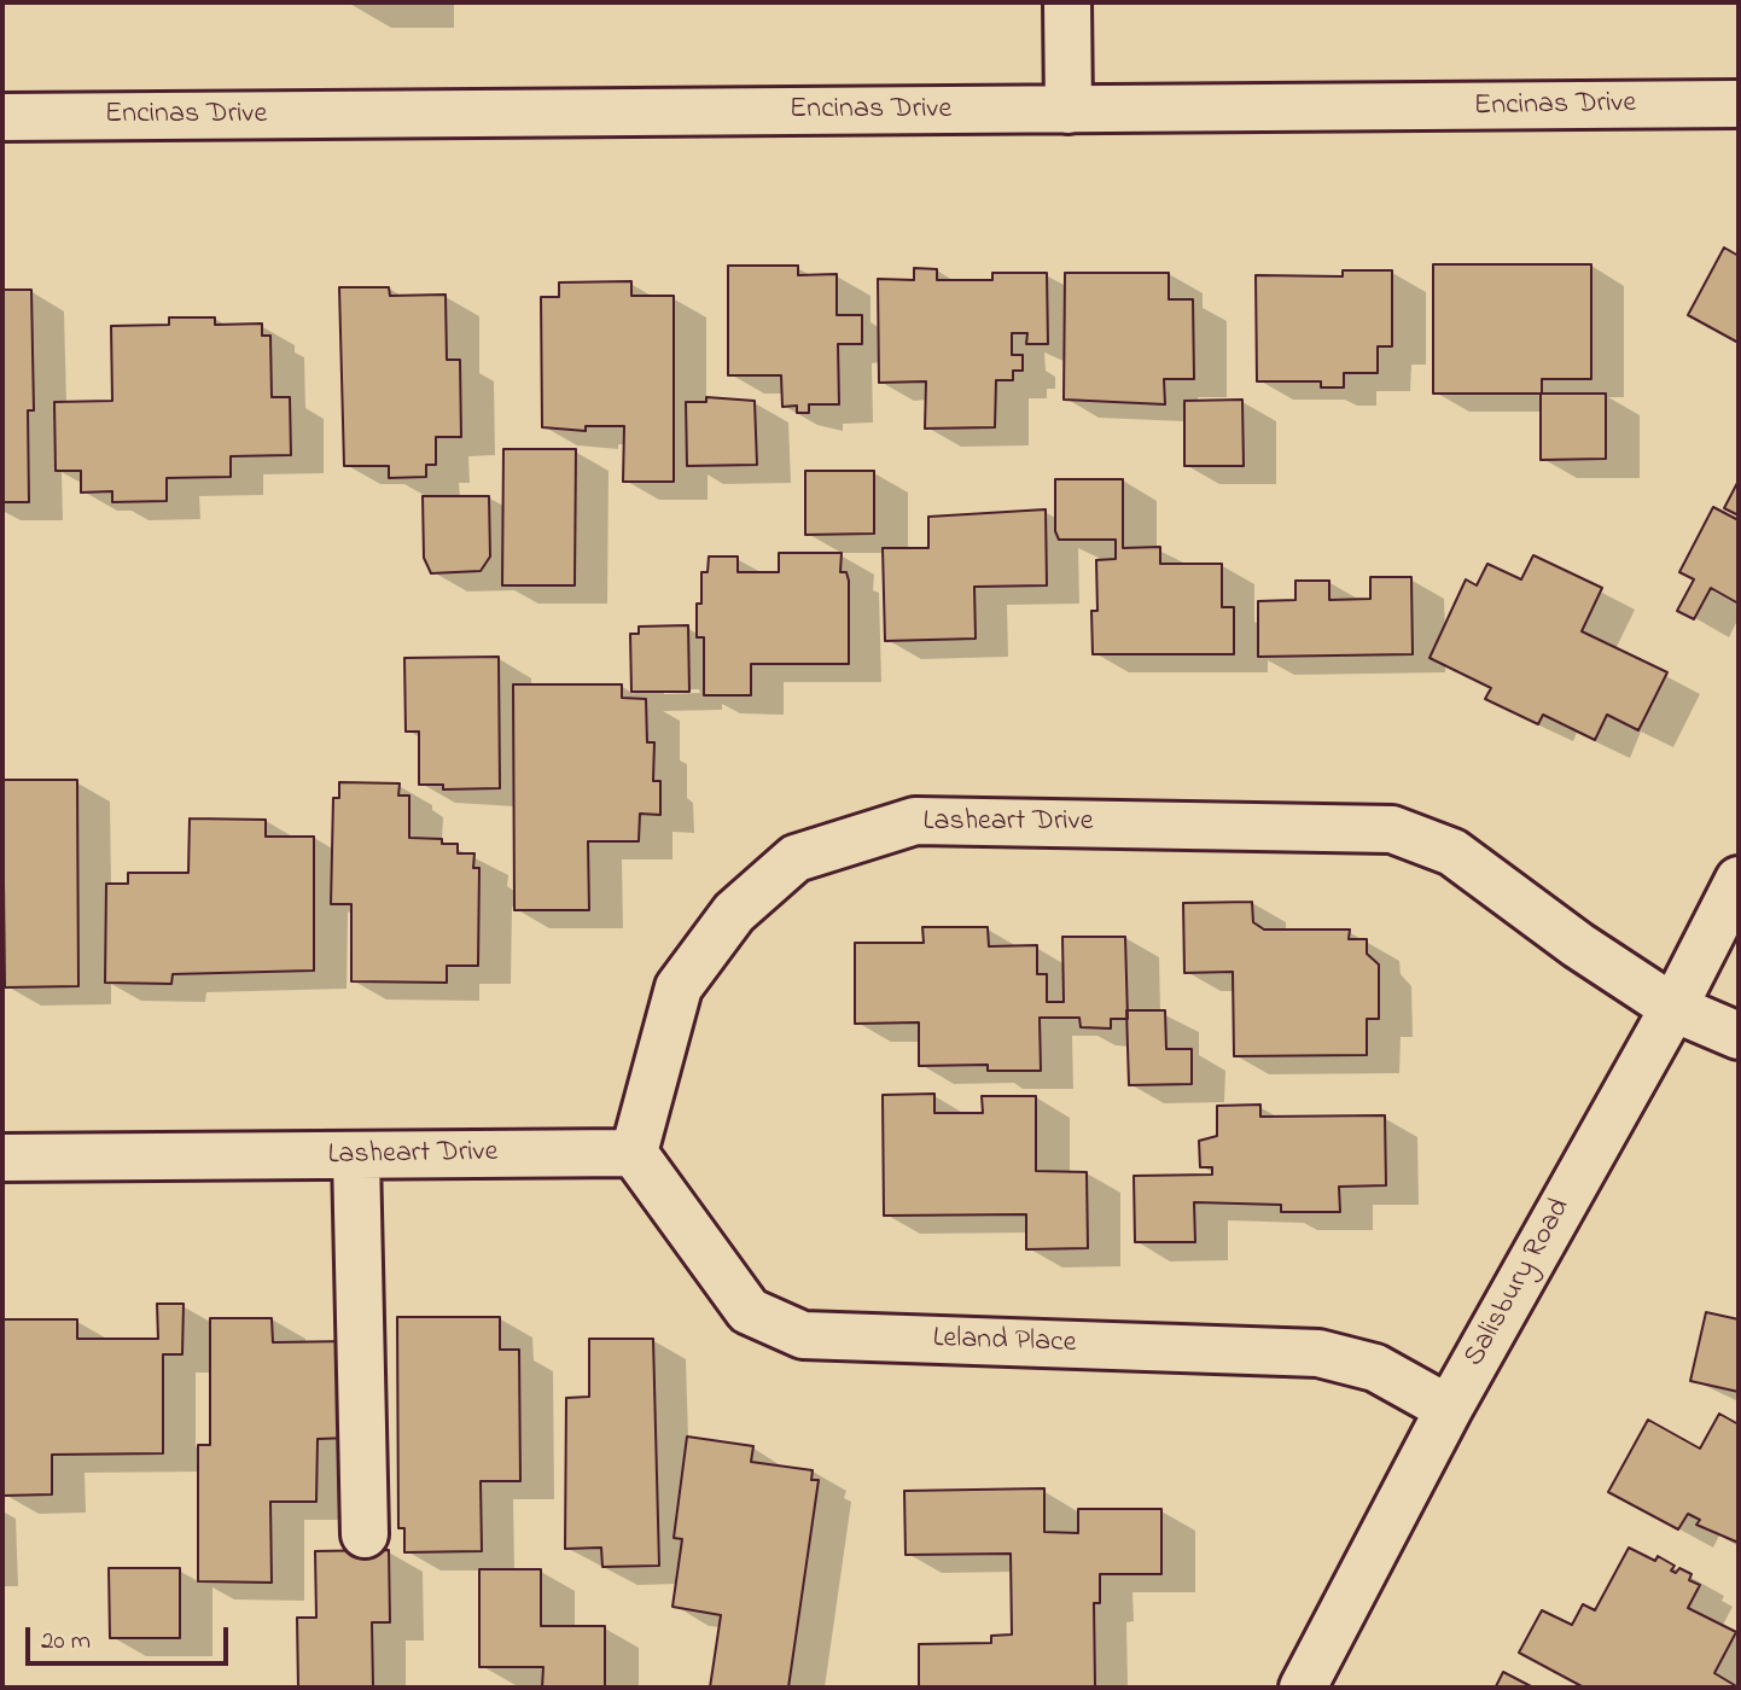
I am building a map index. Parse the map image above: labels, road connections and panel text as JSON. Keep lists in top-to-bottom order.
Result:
{
  "streets": {
    "street": [
      "Encinas Drive",
      "Lasheart Drive",
      "Salisbury Road",
      "Leland Place"
    ]
  },
  "crossings": [
    ["Lasheart Drive", "Salisbury Road"],
    ["Lasheart Drive", "Leland Place"],
    ["Salisbury Road", "Leland Place"]
  ],
  "scale_bar": "20 m"
}
